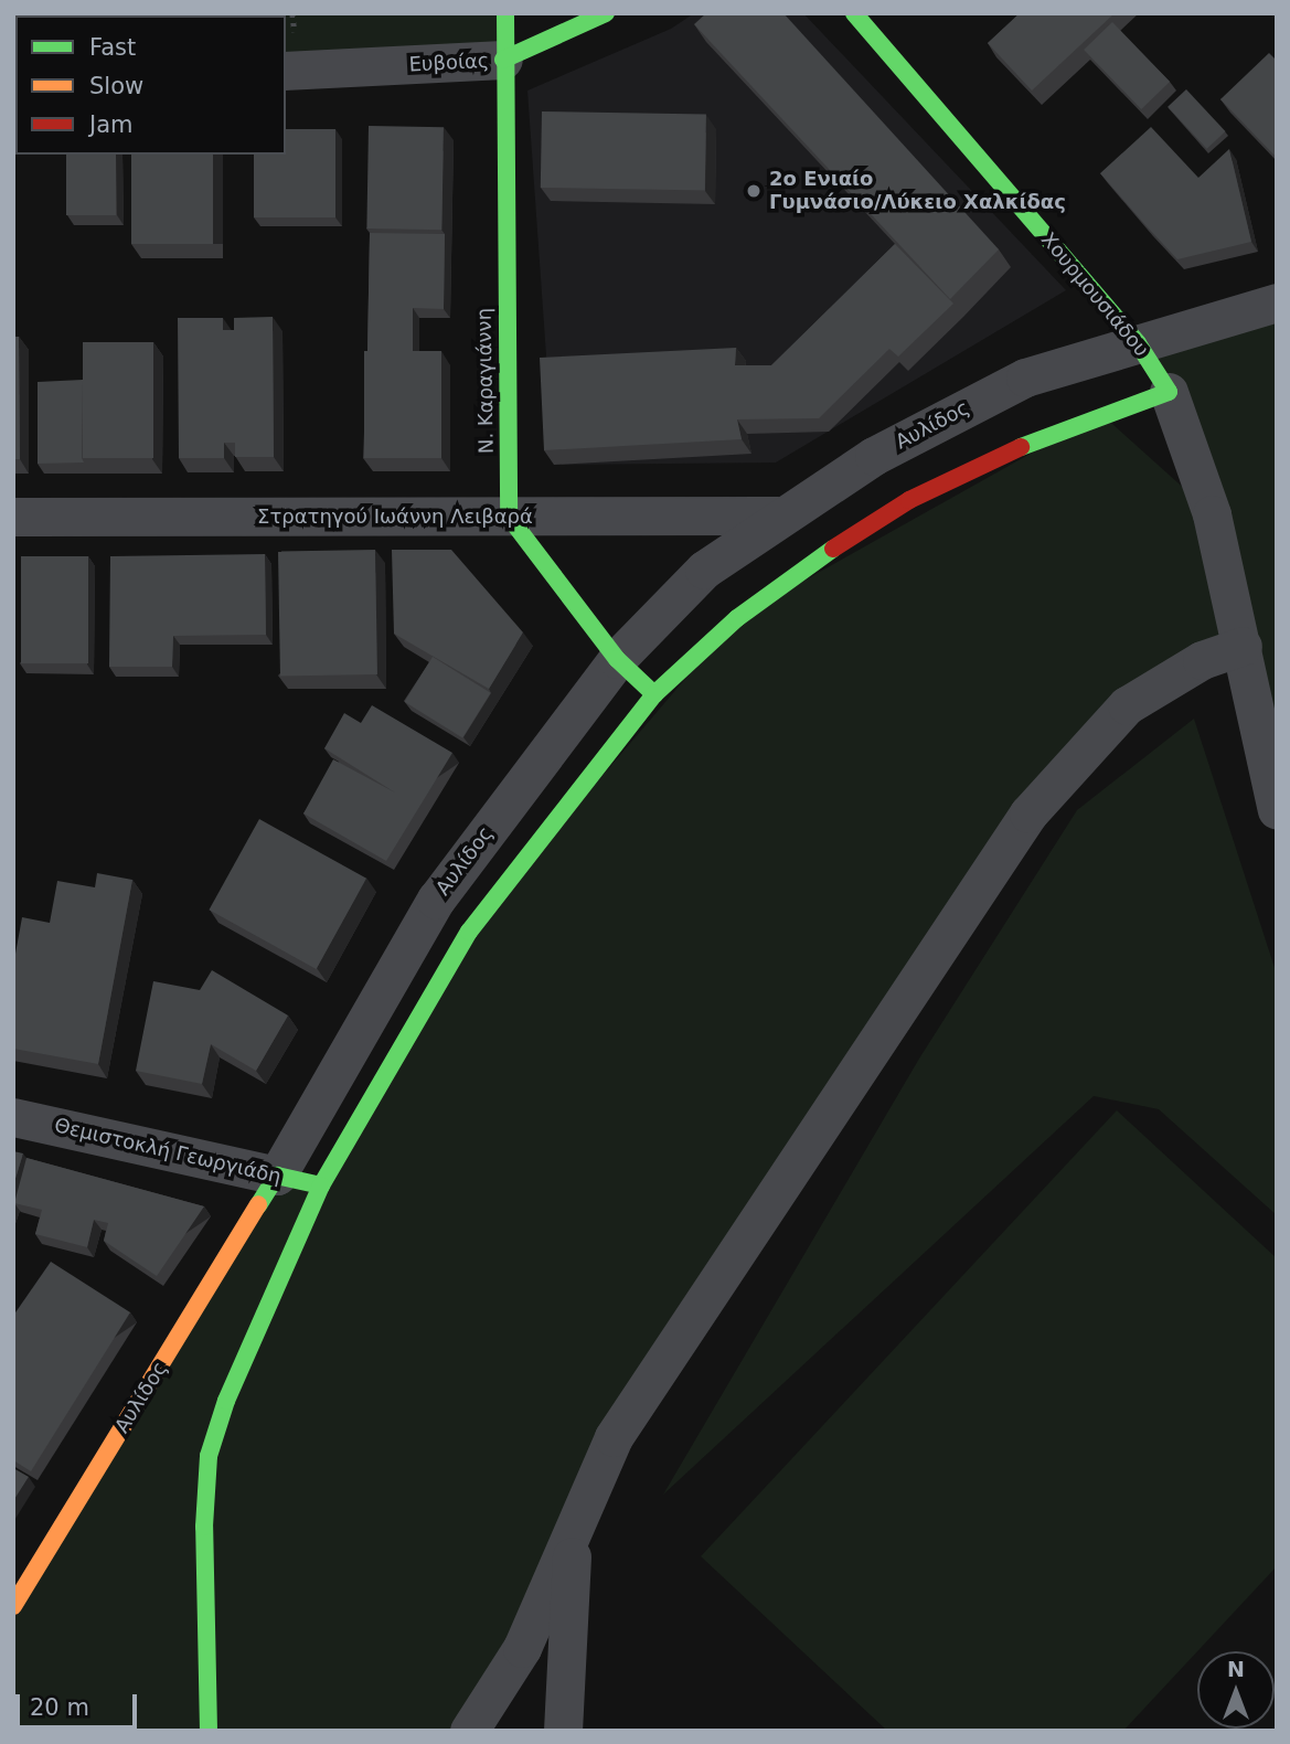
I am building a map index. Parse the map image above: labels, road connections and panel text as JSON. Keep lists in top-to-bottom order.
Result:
{
  "streets": {
    "street": [
      "Ευβοίας",
      "Χουρμουσιάδου",
      "Ν. Καραγιάννη",
      "Αυλίδος",
      "Στρατηγού Ιωάννη Λειβαρά",
      "Θεμιστοκλή Γεωργιάδη"
    ]
  },
  "crossings": [
    ["Ευβοίας", "Ν. Καραγιάννη"],
    ["Χουρμουσιάδου", "Αυλίδος"],
    ["Ν. Καραγιάννη", "Στρατηγού Ιωάννη Λειβαρά"],
    ["Αυλίδος", "Στρατηγού Ιωάννη Λειβαρά"],
    ["Αυλίδος", "Θεμιστοκλή Γεωργιάδη"]
  ],
  "places": ["2ο Ενιαίο Γυμνάσιο/Λύκειο Χαλκίδας"],
  "legend": ["Fast", "Slow", "Jam"],
  "scale_bar": "20 m",
  "north": "top"
}
